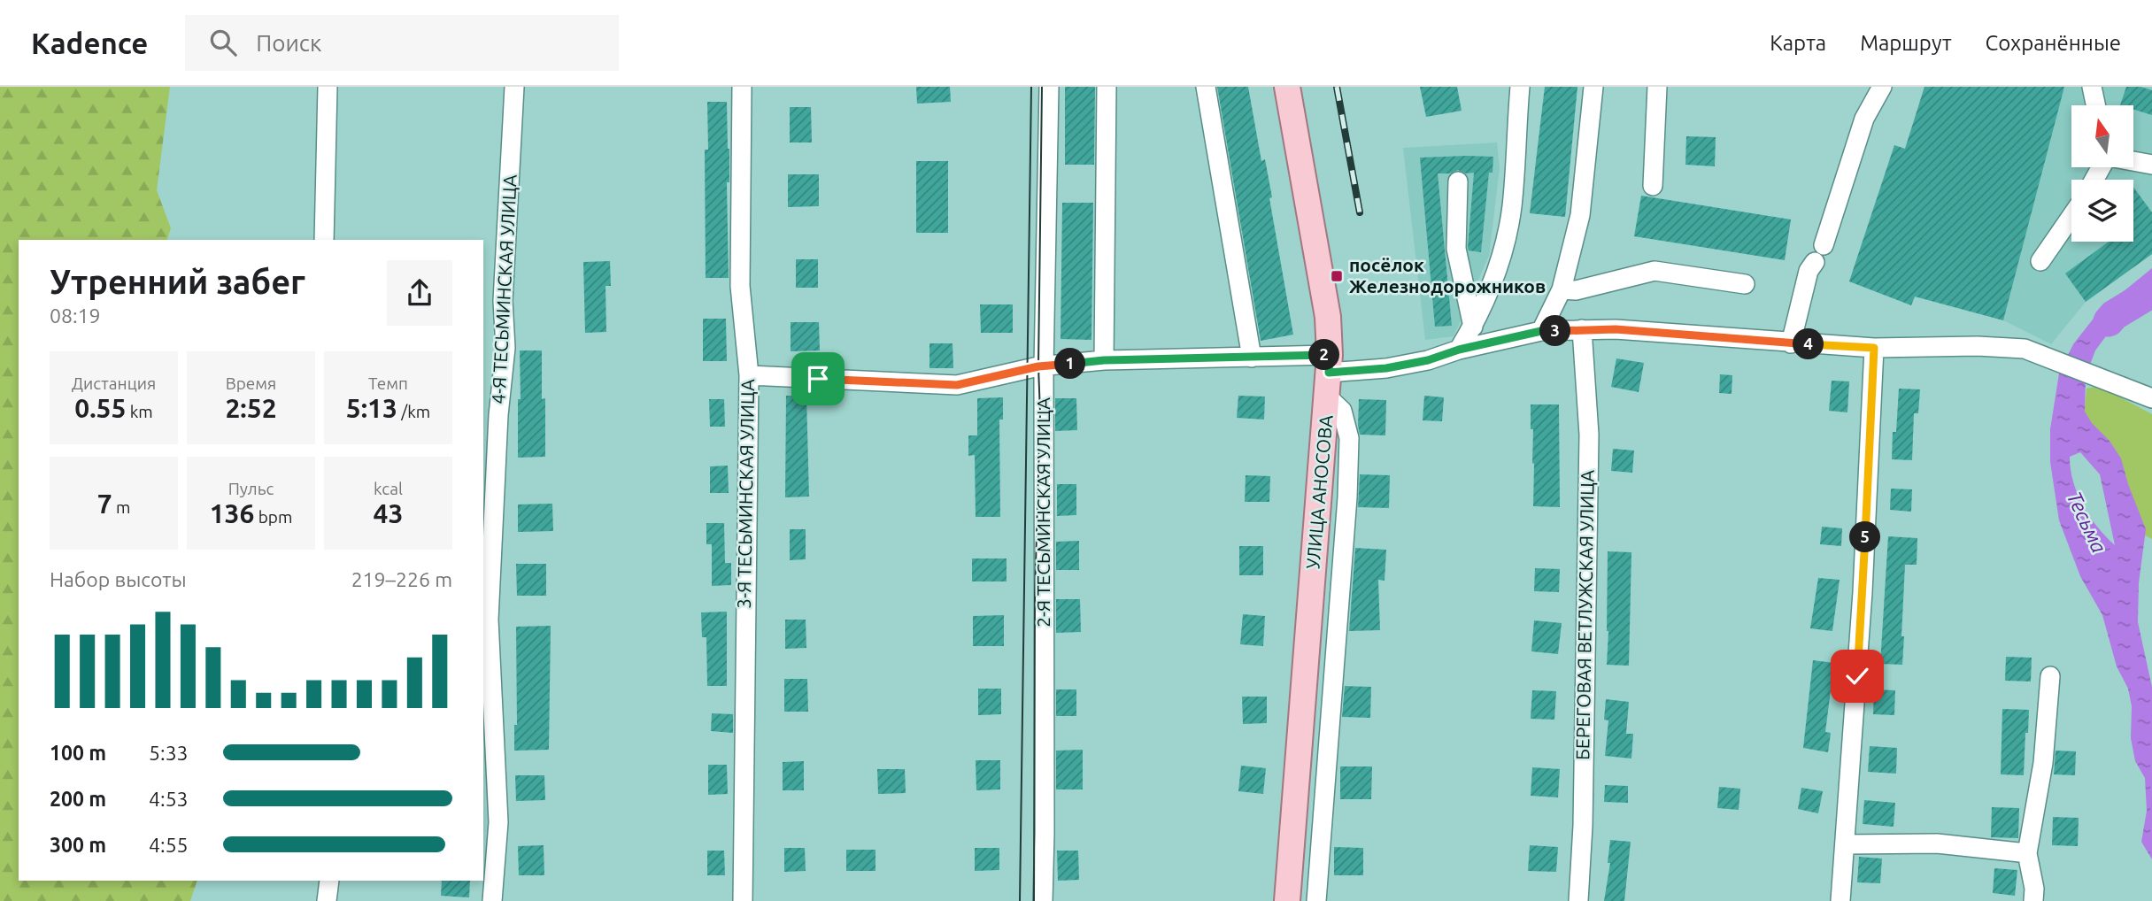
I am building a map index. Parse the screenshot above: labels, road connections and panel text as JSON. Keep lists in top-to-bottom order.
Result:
{
  "streets": {
    "main road": ["УЛИЦА АНОСОВА"],
    "street": [
      "4-Я ТЕСЬМИНСКАЯ УЛИЦА",
      "3-Я ТЕСЬМИНСКАЯ УЛИЦА",
      "2-Я ТЕСЬМИНСКАЯ УЛИЦА",
      "БЕРЕГОВАЯ ВЕТЛУЖСКАЯ УЛИЦА"
    ]
  },
  "water": ["Тесьма"],
  "places": {
    "transit": ["посёлок Железнодорожников"]
  },
  "north": "top",
  "page": {
    "header": "Kadence",
    "search": "Поиск",
    "nav": ["Карта", "Маршрут", "Сохранённые"],
    "heading": ["Утренний забег", "08:19"],
    "pins": [
      "3",
      "4",
      "2",
      "1",
      "5"
    ],
    "stats": [
      ["Дистанция", "0.55 km"],
      ["Время", "2:52"],
      ["Темп", "5:13 /km"],
      ["7 m"],
      ["Пульс", "136 bpm"],
      ["kcal", "43"]
    ],
    "chart": ["Набор высоты", "219–226 m"],
    "list": [
      {
        "name": "100 m",
        "note": "5:33"
      },
      {
        "name": "200 m",
        "note": "4:53"
      },
      {
        "name": "300 m",
        "note": "4:55"
      }
    ]
  }
}
